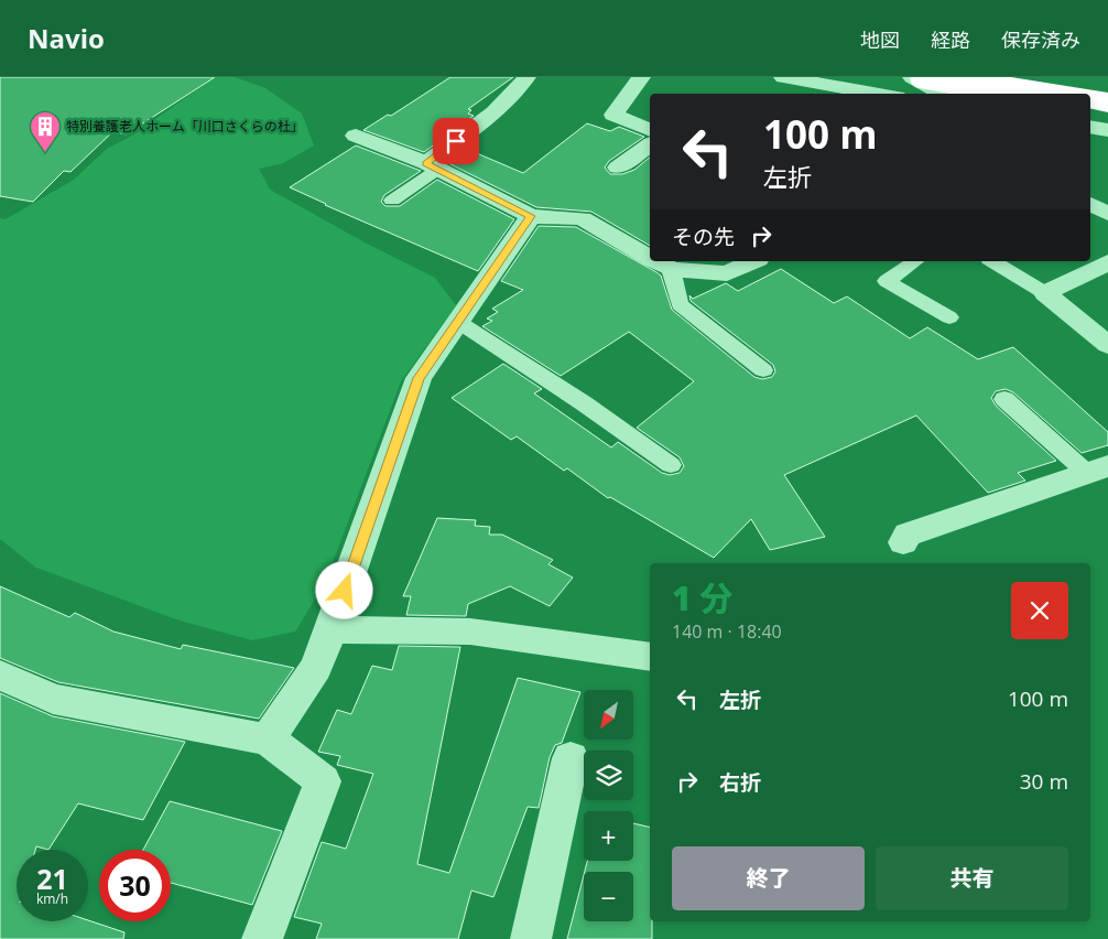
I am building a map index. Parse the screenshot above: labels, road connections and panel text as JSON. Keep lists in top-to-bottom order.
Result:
{
  "places": {
    "building": ["特別養護老人ホーム「川口さくらの杜」"]
  },
  "north": "bottom left",
  "page": {
    "header": "Navio",
    "nav": ["地図", "経路", "保存済み"],
    "turn": ["100 m", "左折"],
    "then": "その先",
    "heading": ["1 分", "140 m · 18:40"],
    "list": [
      {
        "name": "左折",
        "value": "100 m"
      },
      {
        "name": "右折",
        "value": "30 m"
      }
    ],
    "map_buttons": ["+", "−"],
    "buttons": ["終了", "共有"],
    "speed": "21 km/h",
    "limit": "30"
  }
}
